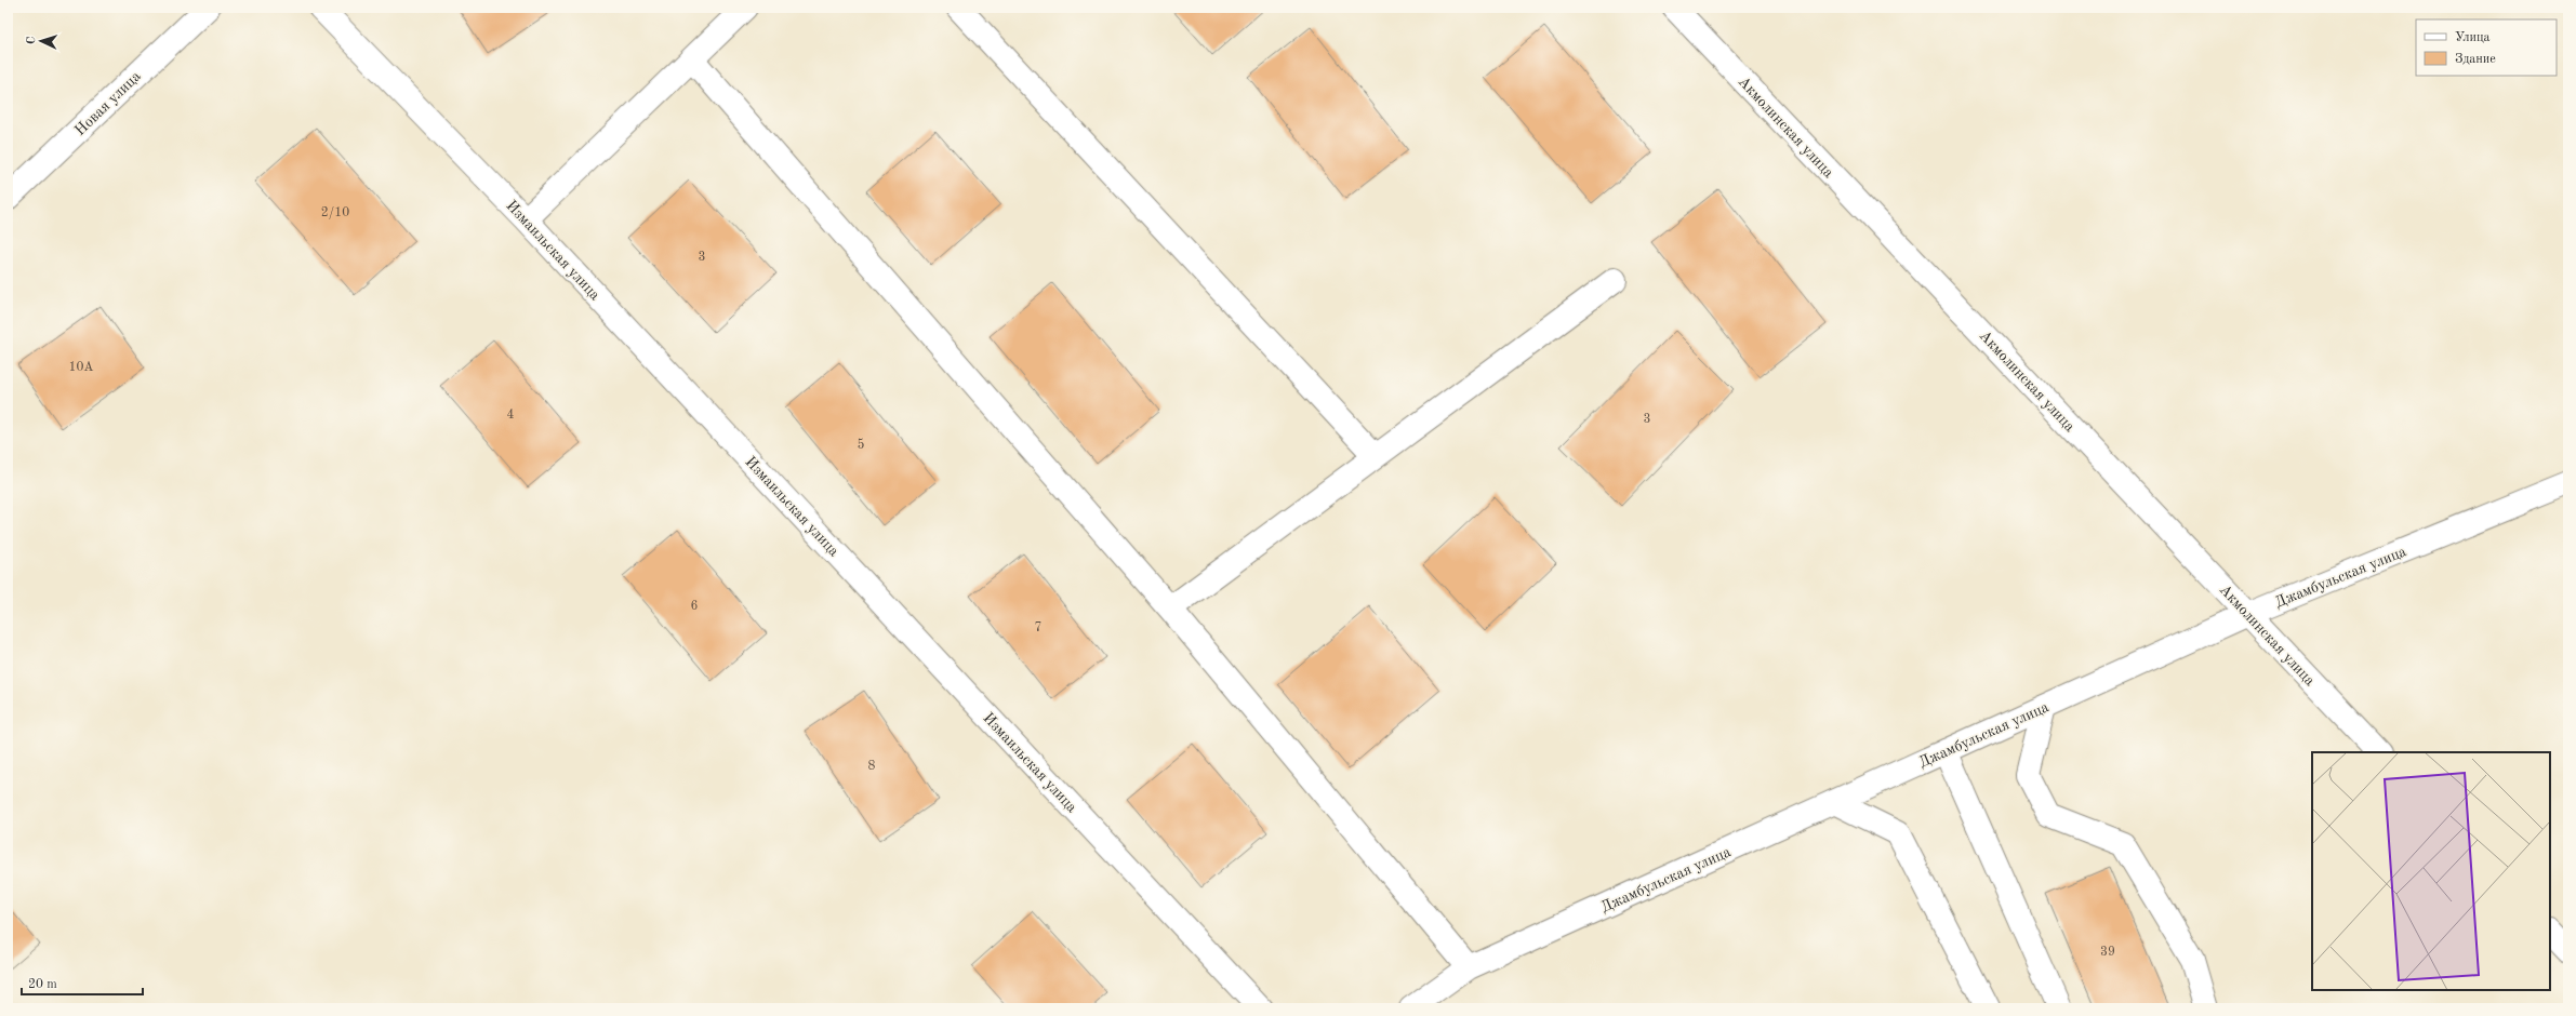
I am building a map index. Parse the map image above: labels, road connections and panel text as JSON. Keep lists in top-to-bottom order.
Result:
{
  "streets": {
    "street": [
      "Новая улица",
      "Акмолинская улица",
      "Измаильская улица",
      "Джамбульская улица"
    ]
  },
  "crossings": [
    ["Акмолинская улица", "Джамбульская улица"]
  ],
  "house_numbers": [
    "2/10",
    "3",
    "10А",
    "4",
    "3",
    "5",
    "6",
    "7",
    "8",
    "39"
  ],
  "legend": ["Улица", "Здание"],
  "scale_bar": "20 m",
  "north": "left"
}
